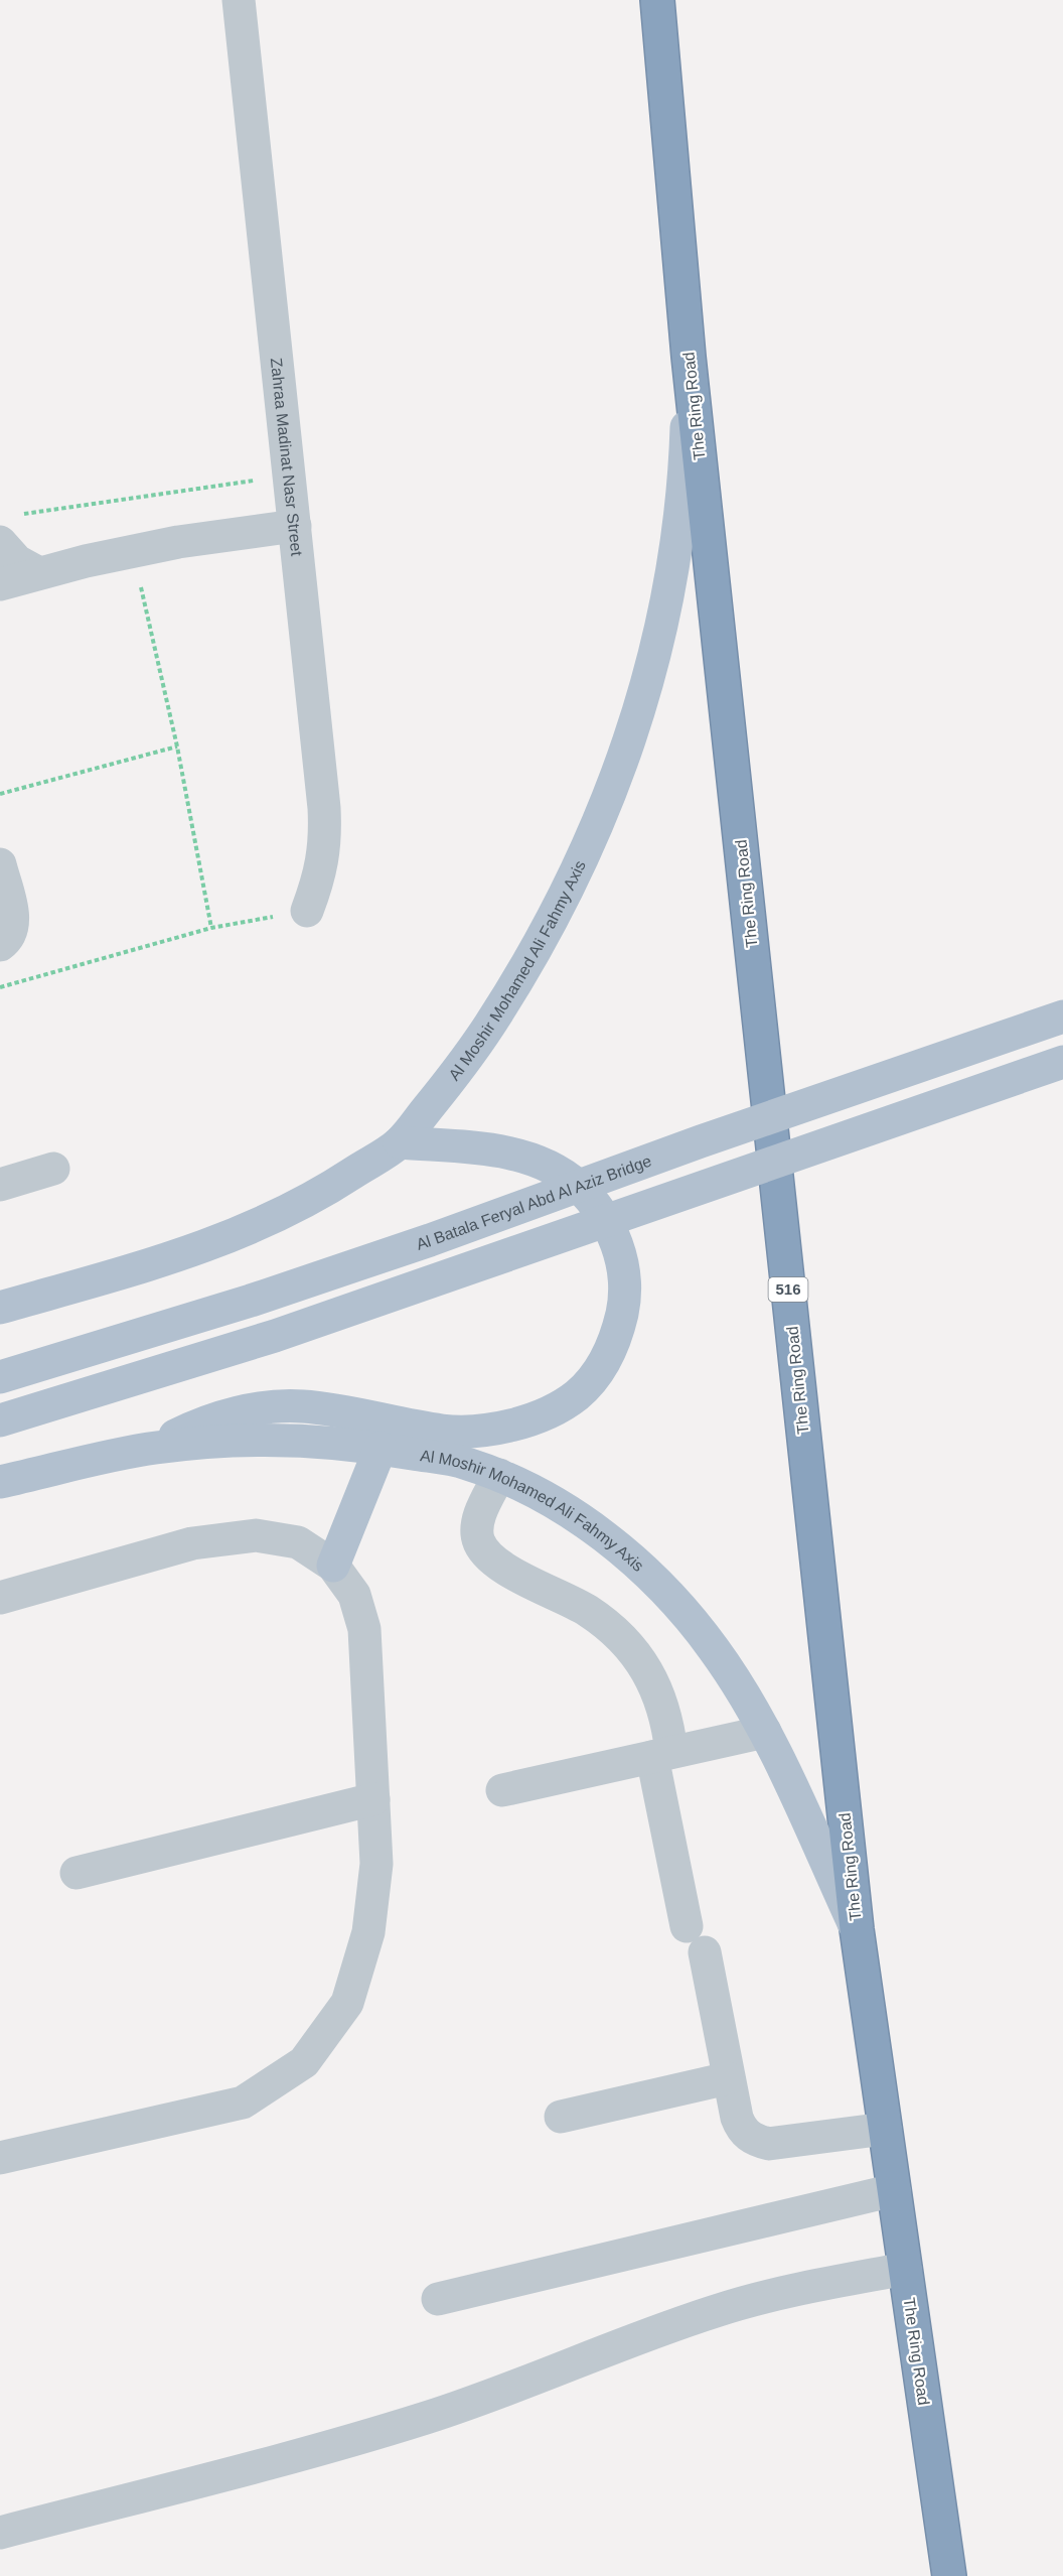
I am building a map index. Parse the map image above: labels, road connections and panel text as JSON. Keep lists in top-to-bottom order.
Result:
{
  "streets": {
    "highway": ["The Ring Road", "516"],
    "main road": ["Al Moshir Mohamed Ali Fahmy Axis", "Al Batala Feryal Abd Al Aziz Bridge"],
    "street": ["Zahraa Madinat Nasr Street"]
  },
  "crossings": [
    ["The Ring Road", "Al Moshir Mohamed Ali Fahmy Axis"]
  ]
}
